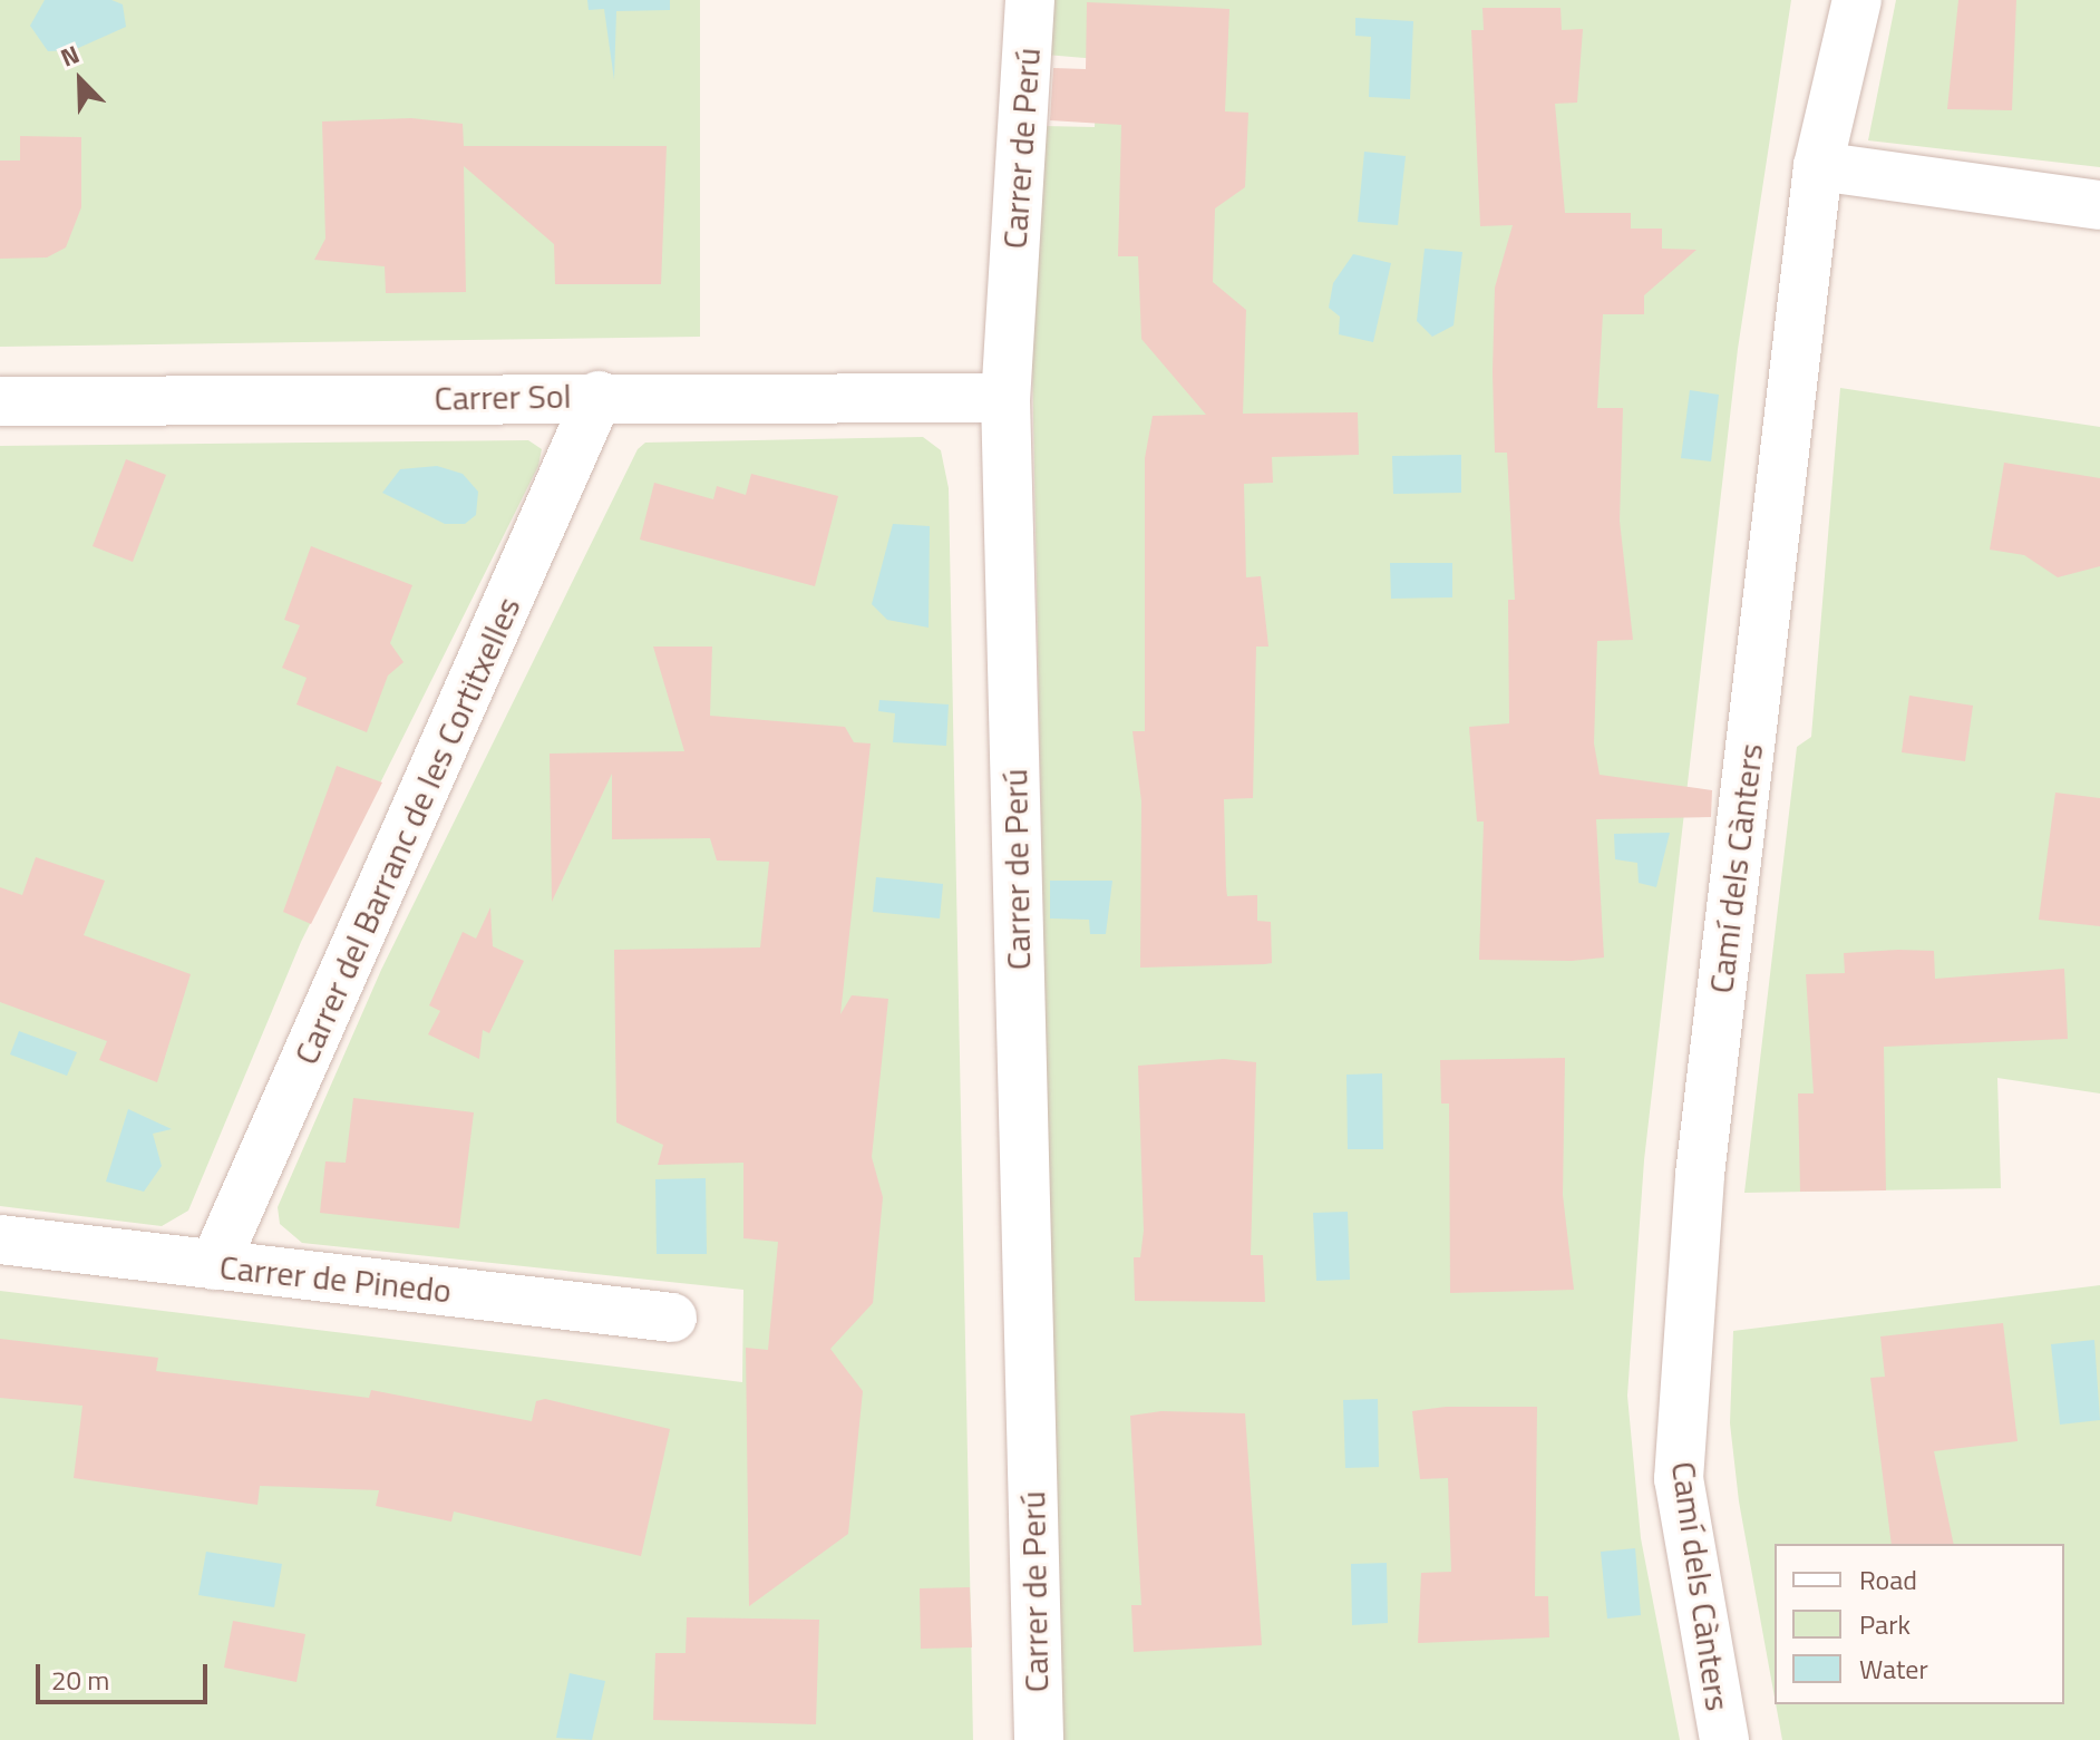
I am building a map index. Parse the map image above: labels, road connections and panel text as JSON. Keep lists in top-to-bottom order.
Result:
{
  "streets": {
    "street": [
      "Carrer de Perú",
      "Carrer Sol",
      "Carrer del Barranc de les Cortitxelles",
      "Camí dels Cànters",
      "Carrer de Pinedo"
    ]
  },
  "crossings": [
    ["Carrer de Perú", "Carrer Sol"],
    ["Carrer Sol", "Carrer del Barranc de les Cortitxelles"],
    ["Carrer del Barranc de les Cortitxelles", "Carrer de Pinedo"]
  ],
  "legend": ["Road", "Park", "Water"],
  "scale_bar": "20 m",
  "north": "top left"
}
